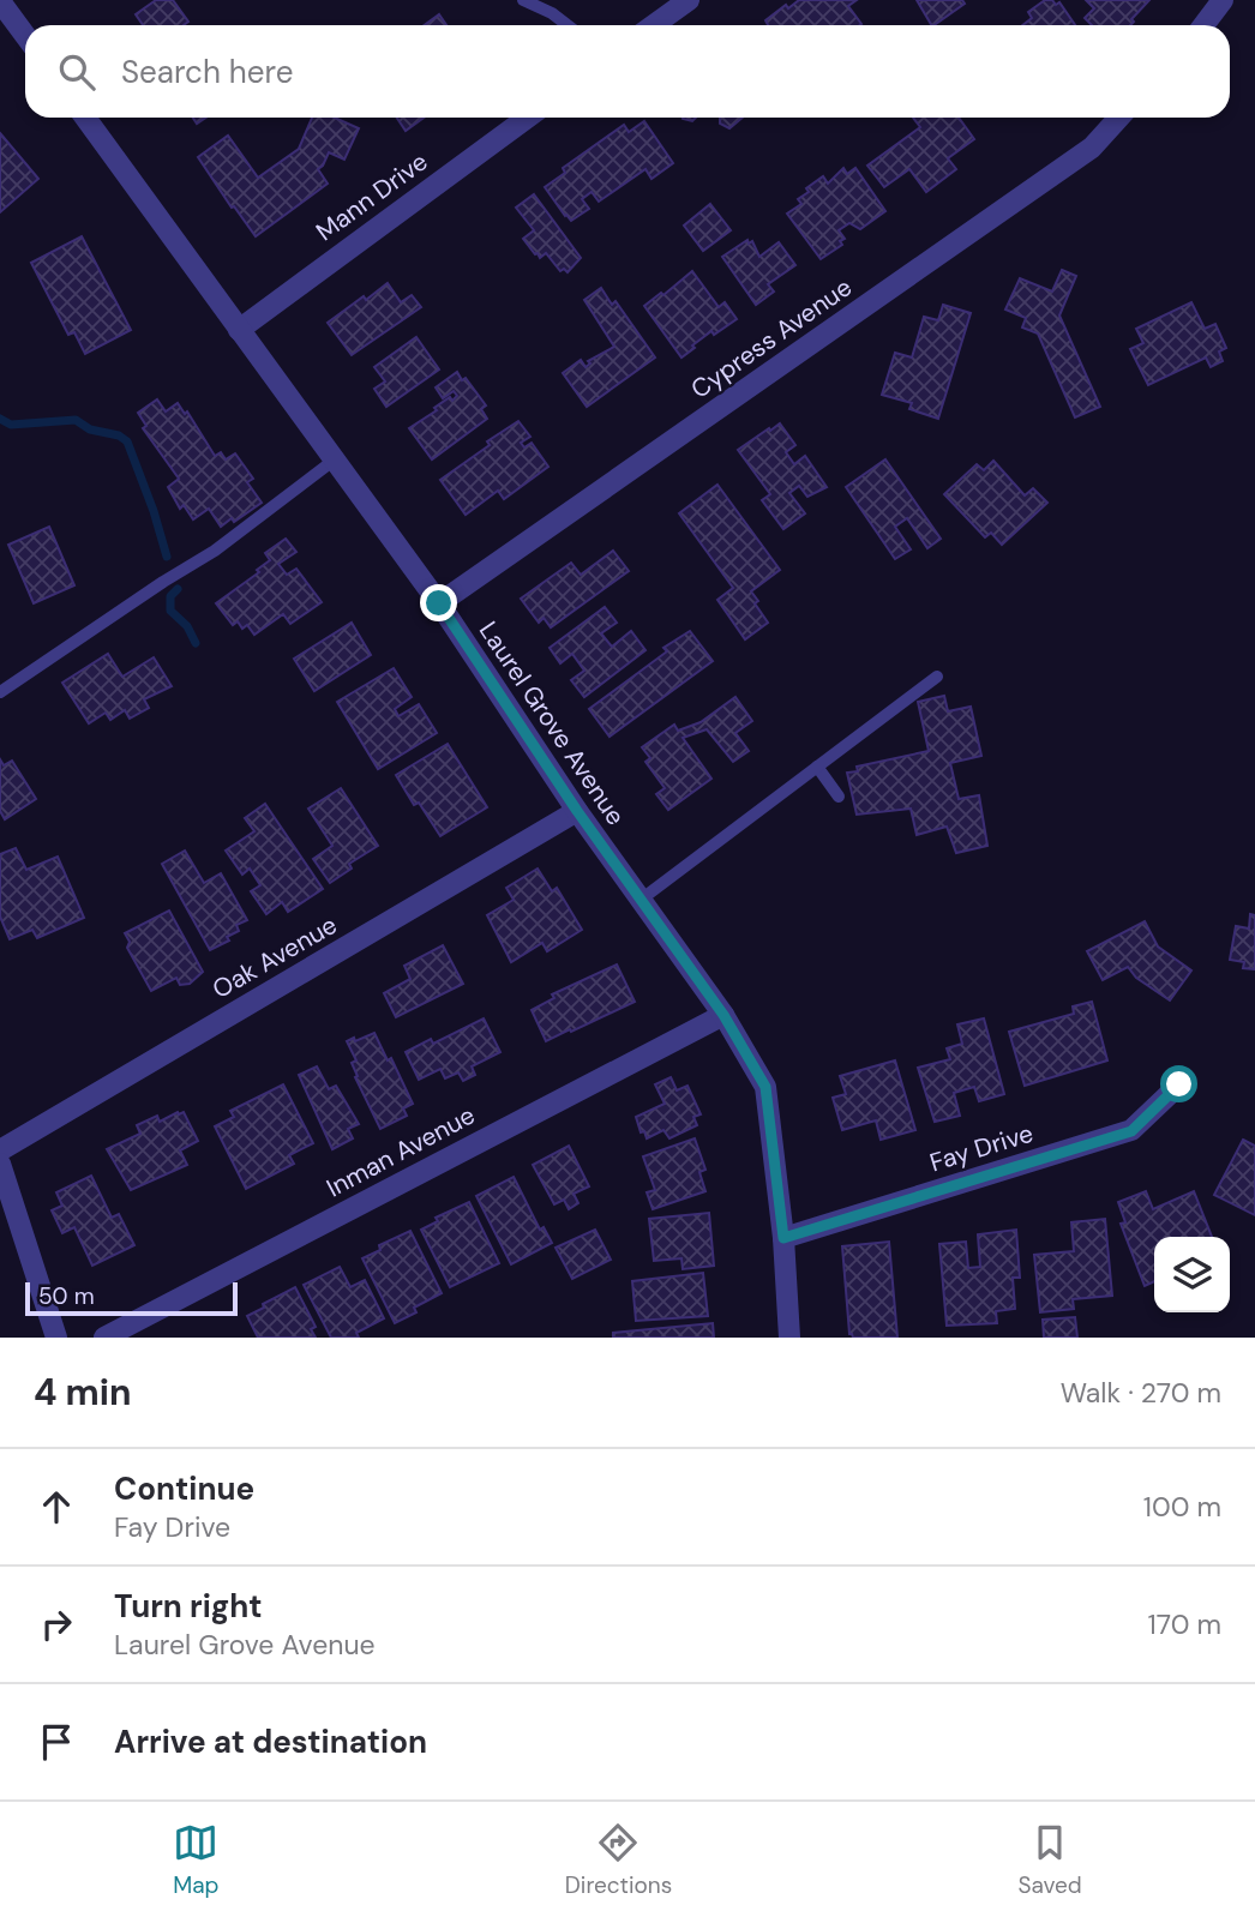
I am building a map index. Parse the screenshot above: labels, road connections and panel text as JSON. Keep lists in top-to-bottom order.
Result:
{
  "streets": {
    "street": [
      "Mann Drive",
      "Cypress Avenue",
      "Laurel Grove Avenue",
      "Oak Avenue",
      "Fay Drive",
      "Inman Avenue"
    ]
  },
  "crossings": [
    ["Mann Drive", "Laurel Grove Avenue"],
    ["Cypress Avenue", "Laurel Grove Avenue"],
    ["Laurel Grove Avenue", "Oak Avenue"],
    ["Laurel Grove Avenue", "Fay Drive"],
    ["Laurel Grove Avenue", "Inman Avenue"]
  ],
  "scale_bar": "50 m",
  "page": {
    "search": "Search here",
    "scale": "50 m",
    "heading": ["4 min", "Walk · 270 m"],
    "list": [
      ["Continue", "Fay Drive", "100 m"],
      ["Turn right", "Laurel Grove Avenue", "170 m"],
      "Arrive at destination"
    ],
    "nav": ["Map", "Directions", "Saved"]
  }
}
